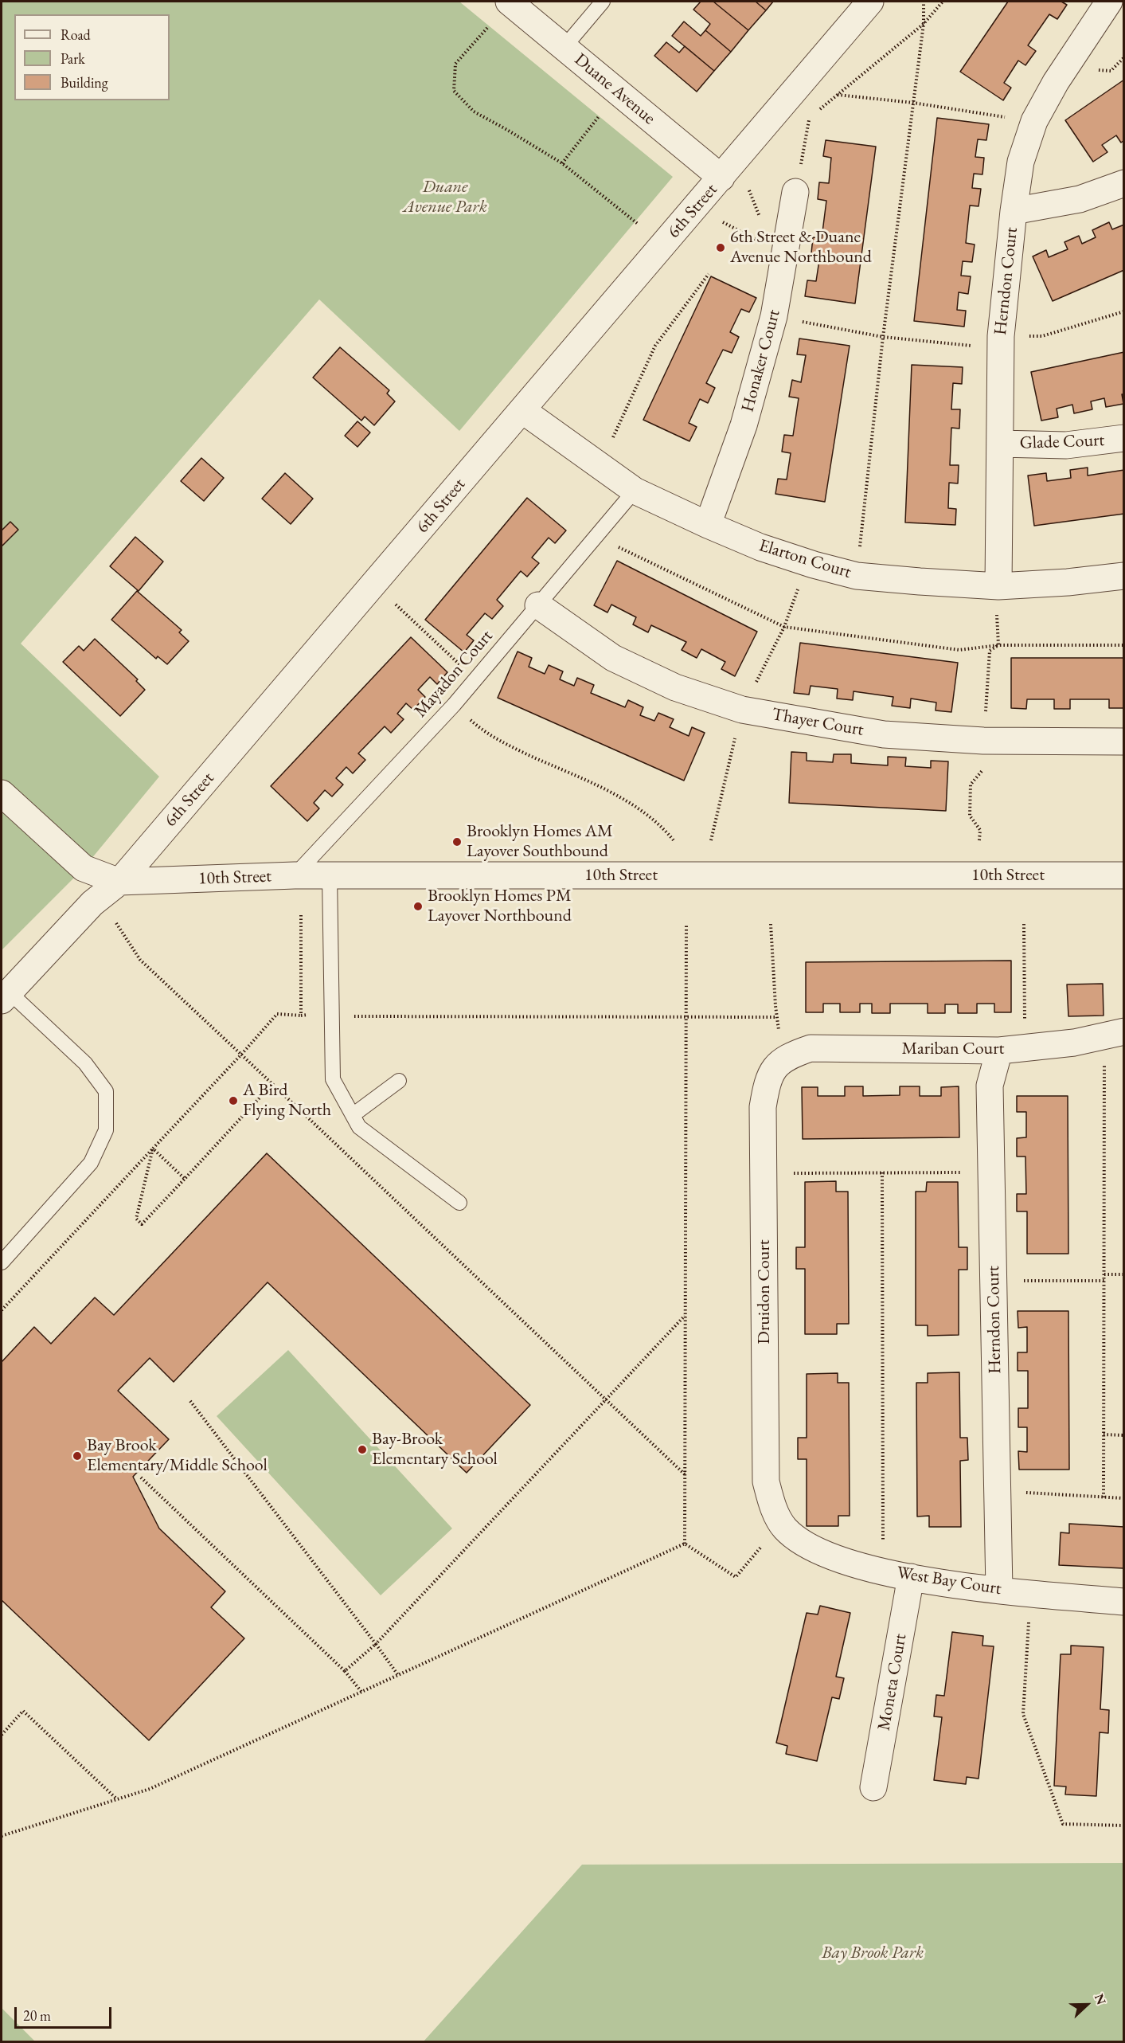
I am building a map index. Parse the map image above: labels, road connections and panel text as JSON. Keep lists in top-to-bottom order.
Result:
{
  "streets": {
    "street": [
      "Duane Avenue",
      "6th Street",
      "Herndon Court",
      "Honaker Court",
      "Glade Court",
      "Elarton Court",
      "Thayer Court",
      "10th Street",
      "Mariban Court",
      "Druidon Court",
      "West Bay Court",
      "Moneta Court"
    ],
    "lane": ["Mayadon Court"]
  },
  "crossings": [
    ["Duane Avenue", "6th Street"],
    ["6th Street", "Elarton Court"],
    ["6th Street", "10th Street"],
    ["Herndon Court", "Glade Court"],
    ["Herndon Court", "Elarton Court"],
    ["Herndon Court", "Mariban Court"],
    ["Herndon Court", "West Bay Court"],
    ["Honaker Court", "Elarton Court"],
    ["Elarton Court", "Mayadon Court"],
    ["Mayadon Court", "Thayer Court"],
    ["Mayadon Court", "10th Street"],
    ["Mariban Court", "Druidon Court"],
    ["Druidon Court", "West Bay Court"],
    ["West Bay Court", "Moneta Court"]
  ],
  "parks": ["Duane Avenue Park", "Bay Brook Park"],
  "places": [
    "6th Street & Duane Avenue Northbound",
    "Brooklyn Homes AM Layover Southbound",
    "Brooklyn Homes PM Layover Northbound",
    "A Bird Flying North",
    "Bay-Brook Elementary School",
    "Bay Brook Elementary/Middle School"
  ],
  "legend": ["Road", "Park", "Building"],
  "scale_bar": "20 m",
  "north": "right"
}
